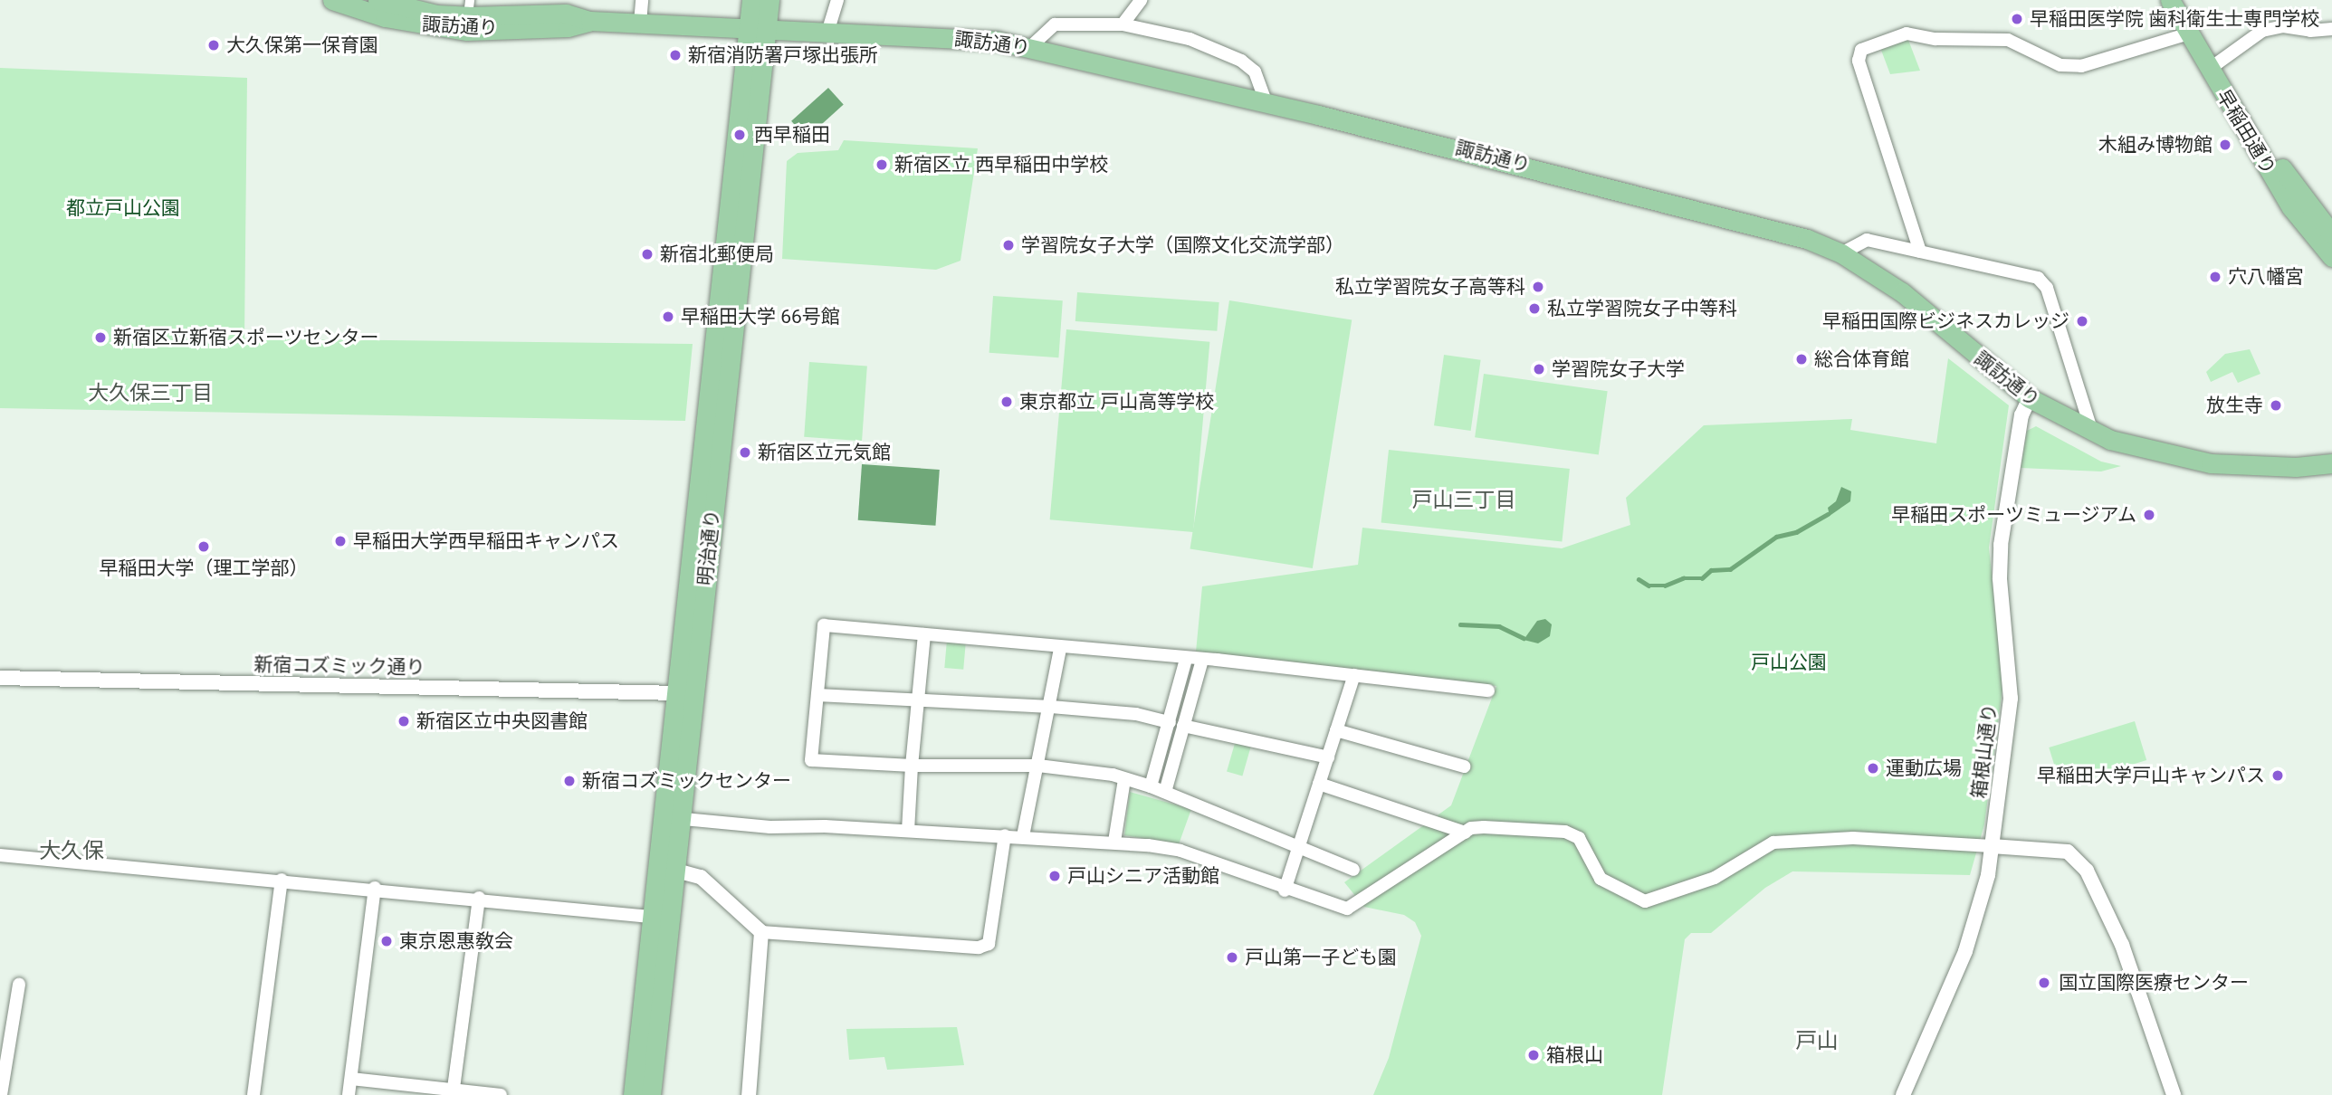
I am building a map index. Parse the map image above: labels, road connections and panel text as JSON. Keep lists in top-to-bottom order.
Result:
{
  "streets": {
    "main road": ["諏訪通り", "早稲田通り", "明治通り"],
    "street": ["新宿コズミック通り", "箱根山通り"]
  },
  "crossings": [
    ["諏訪通り", "明治通り"],
    ["諏訪通り", "箱根山通り"],
    ["明治通り", "新宿コズミック通り"]
  ],
  "districts": [
    "大久保三丁目",
    "戸山三丁目",
    "大久保",
    "戸山"
  ],
  "parks": ["都立戸山公園", "戸山公園"],
  "places": [
    "早稲田医学院 歯科衛生士専門学校",
    "大久保第一保育園",
    "新宿消防署戸塚出張所",
    "西早稲田",
    "木組み博物館",
    "新宿区立 西早稲田中学校",
    "学習院女子大学（国際文化交流学部）",
    "新宿北郵便局",
    "穴八幡宮",
    "私立学習院女子高等科",
    "私立学習院女子中等科",
    "早稲田大学 66号館",
    "早稲田国際ビジネスカレッジ",
    "新宿区立新宿スポーツセンター",
    "総合体育館",
    "学習院女子大学",
    "東京都立 戸山高等学校",
    "放生寺",
    "新宿区立元気館",
    "早稲田スポーツミュージアム",
    "早稲田大学西早稲田キャンパス",
    "早稲田大学（理工学部）",
    "新宿区立中央図書館",
    "運動広場",
    "早稲田大学戸山キャンパス",
    "新宿コズミックセンター",
    "戸山シニア活動館",
    "東京恩惠敎会",
    "戸山第一子ども園",
    "国立国際医療センター",
    "箱根山"
  ]
}
